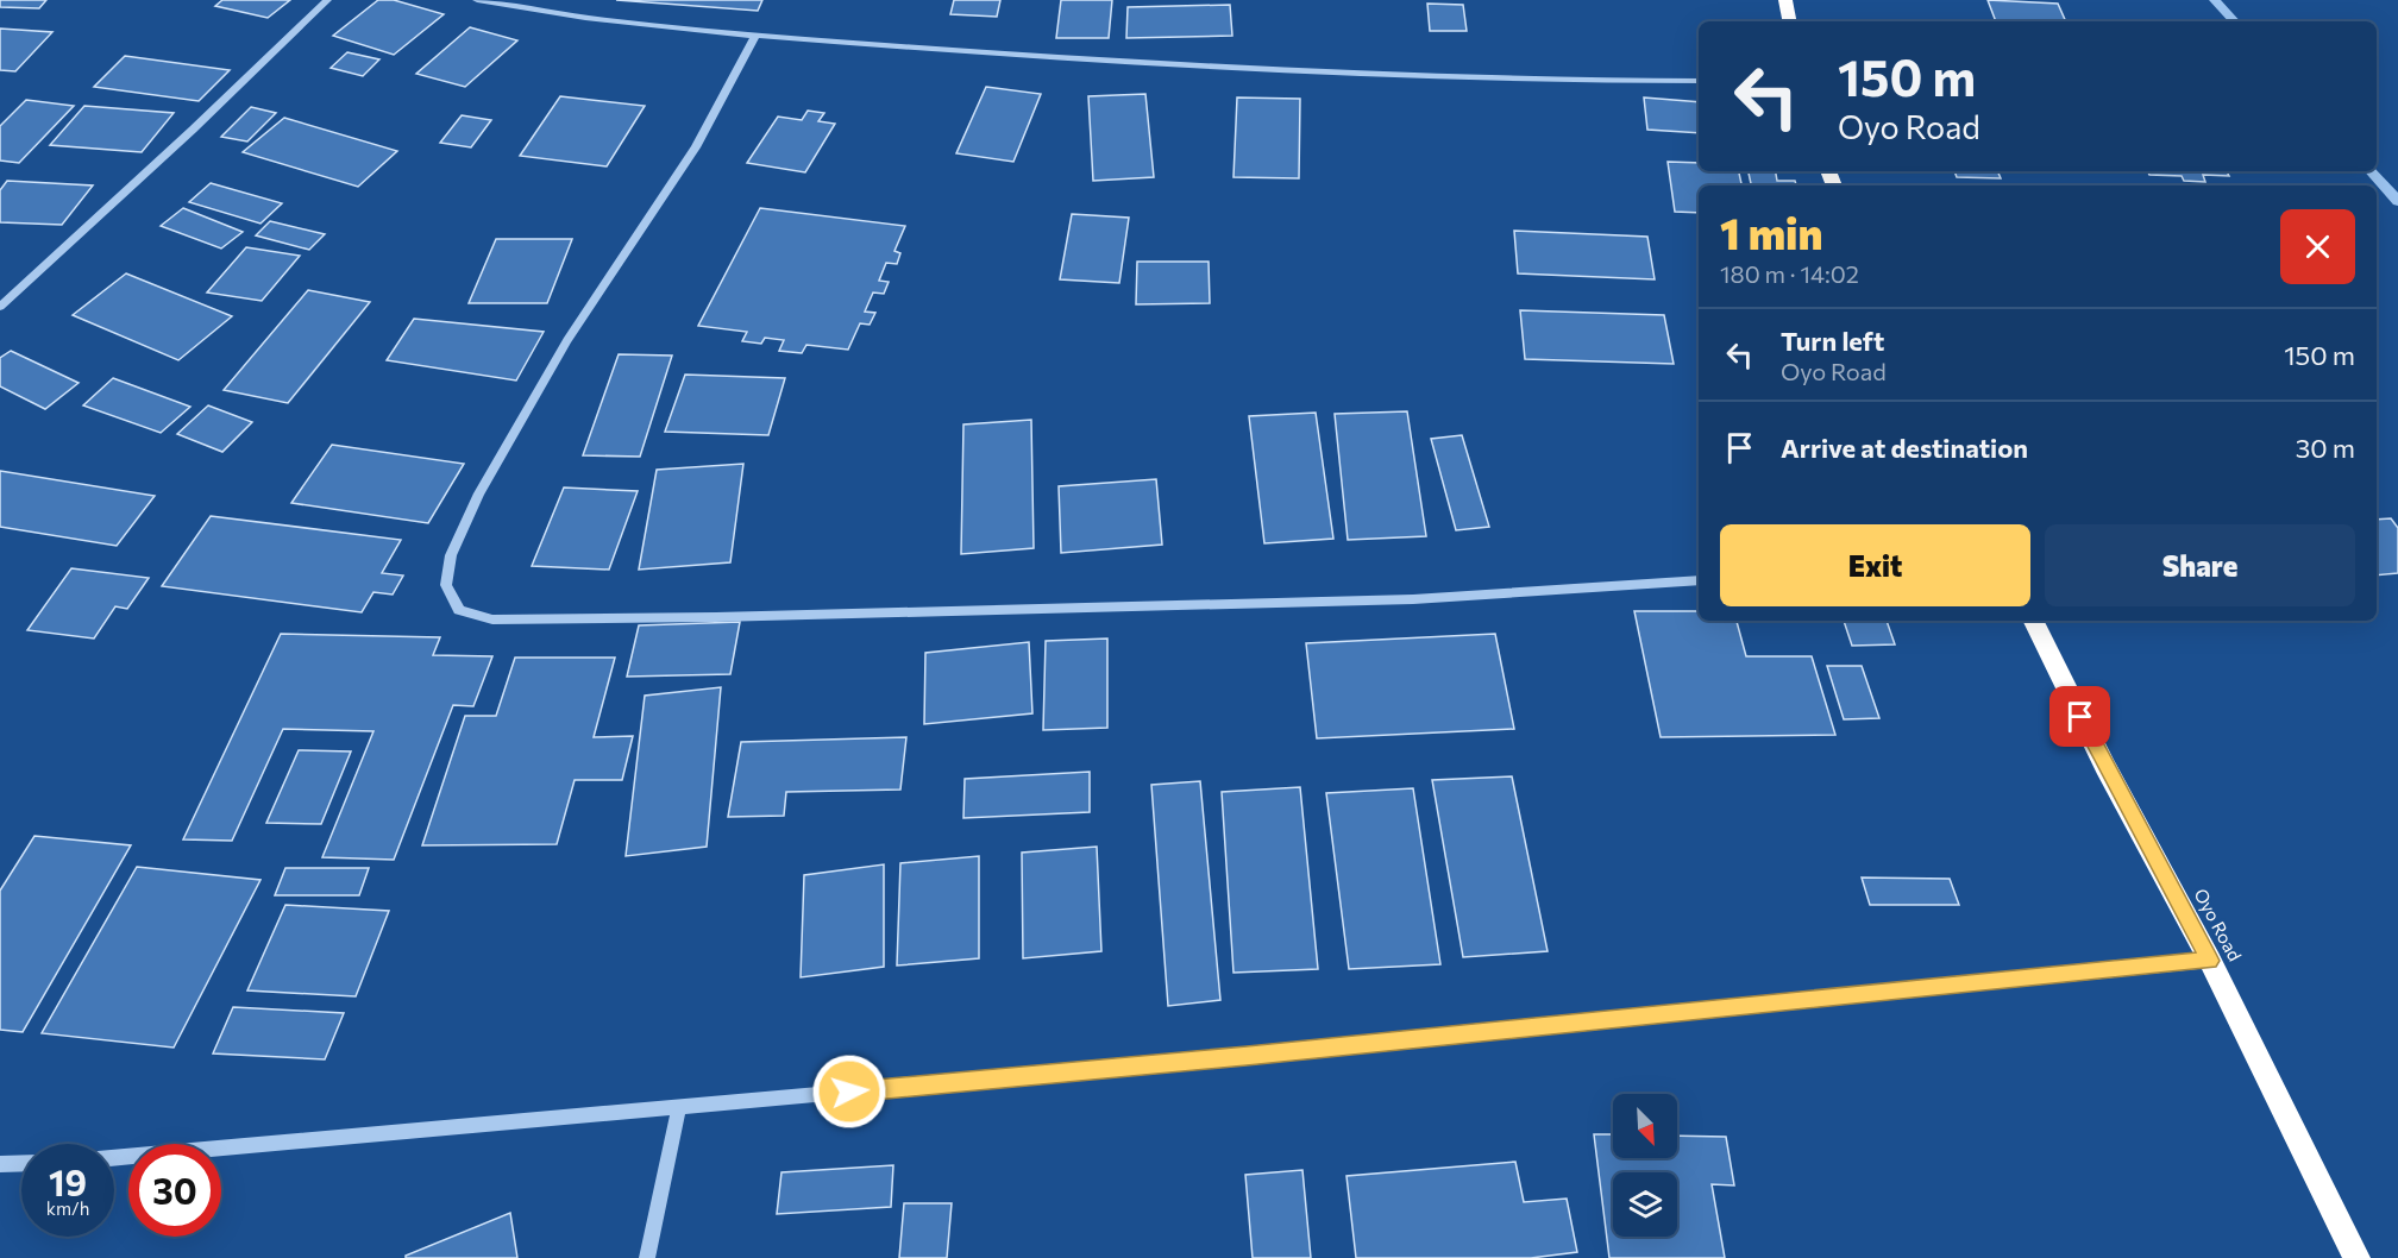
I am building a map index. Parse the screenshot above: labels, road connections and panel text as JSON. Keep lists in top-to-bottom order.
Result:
{
  "streets": {
    "highway": ["Oyo Road"]
  },
  "north": "bottom right",
  "page": {
    "turn": ["150 m", "Oyo Road"],
    "heading": ["1 min", "180 m · 14:02"],
    "list": [
      {
        "name": "Turn left",
        "note": "Oyo Road",
        "value": "150 m"
      },
      {
        "name": "Arrive at destination",
        "value": "30 m"
      }
    ],
    "buttons": ["Exit", "Share"],
    "speed": "19 km/h",
    "limit": "30"
  }
}
